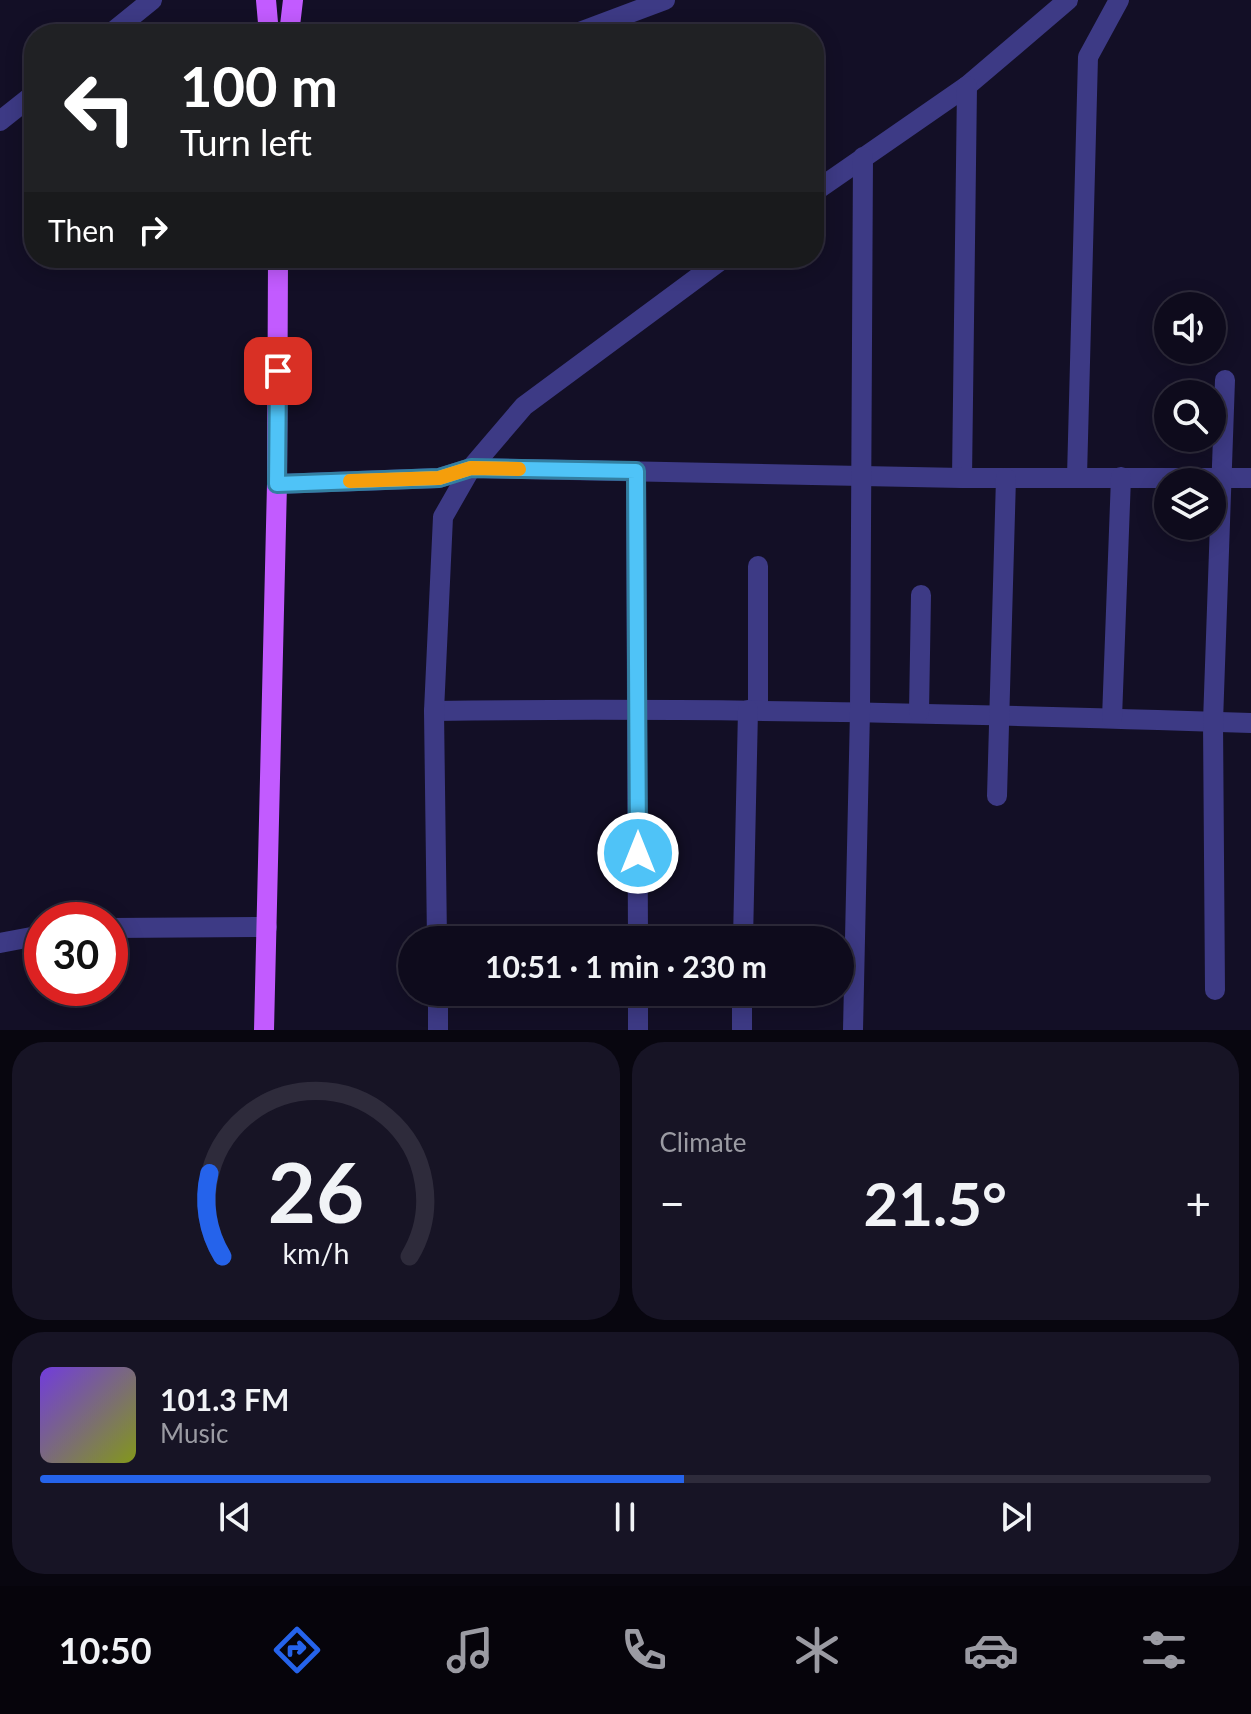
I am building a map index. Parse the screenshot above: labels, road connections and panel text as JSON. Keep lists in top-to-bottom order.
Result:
{
  "page": {
    "turn": ["100 m", "Turn left"],
    "then": "Then",
    "limit": "30",
    "trip": "10:51 · 1 min · 230 m",
    "tile": "Climate",
    "heat": ["−", "21.5°", "+"],
    "song": ["101.3 FM", "Music"],
    "tabs": "10:50",
    "gauge": ["26", "km/h"]
  }
}
